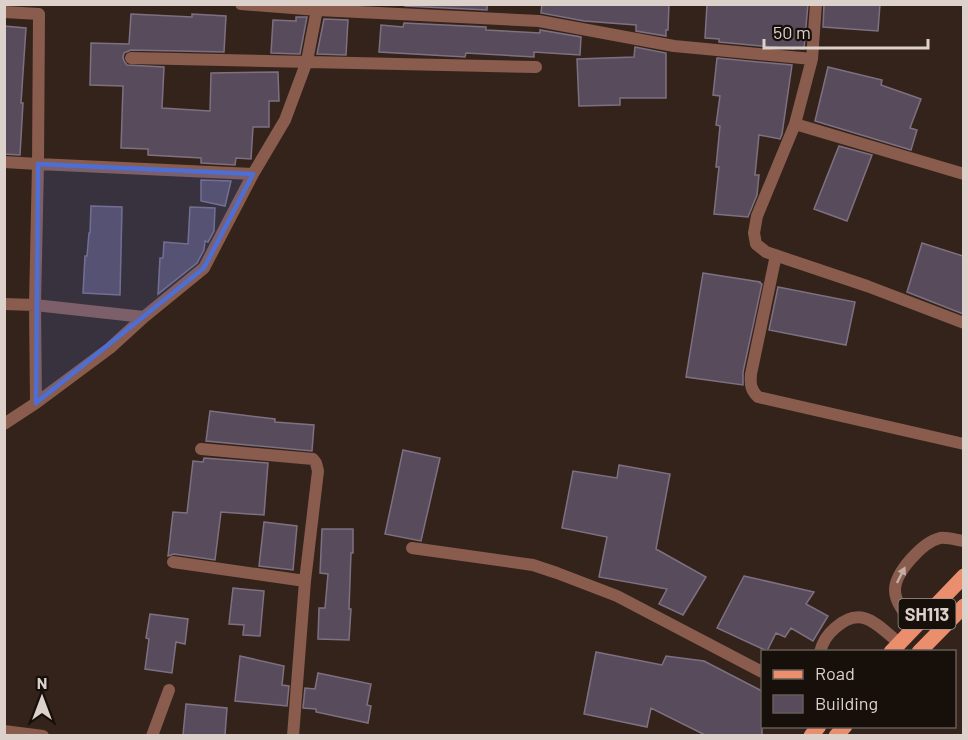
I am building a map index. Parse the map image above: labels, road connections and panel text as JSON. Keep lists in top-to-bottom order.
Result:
{
  "streets": {
    "main road": ["SH113"]
  },
  "legend": ["Road", "Building"],
  "scale_bar": "50 m",
  "north": "top"
}
